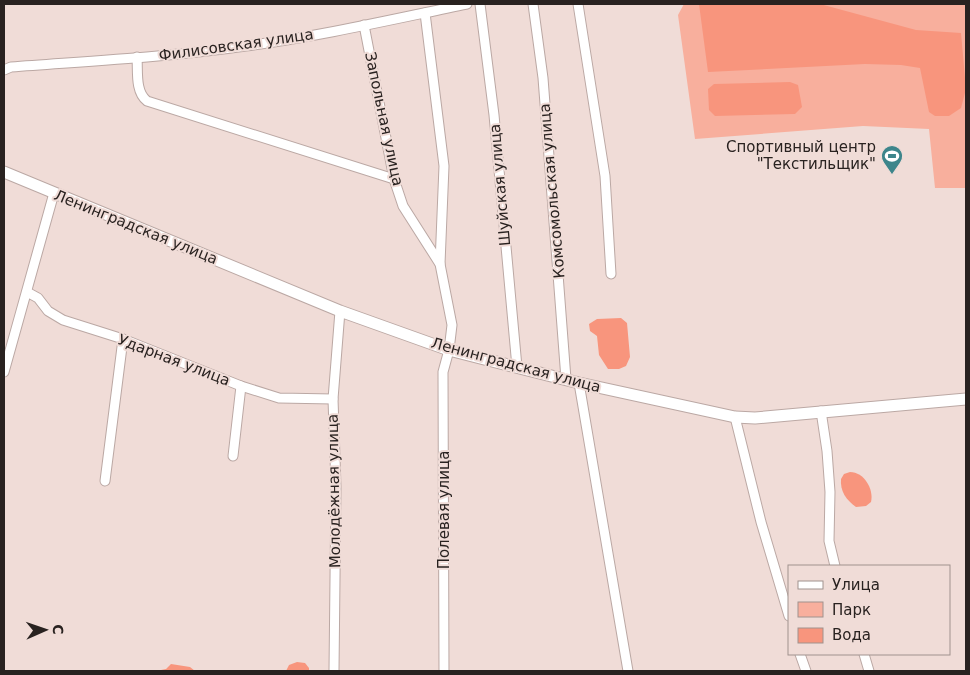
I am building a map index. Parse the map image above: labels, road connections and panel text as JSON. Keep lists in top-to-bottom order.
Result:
{
  "streets": {
    "street": [
      "Филисовская улица",
      "Запольная улица",
      "Шуйская улица",
      "Комсомольская улица",
      "Ленинградская улица",
      "Ударная улица",
      "Молодёжная улица",
      "Полевая улица"
    ]
  },
  "crossings": [
    ["Филисовская улица", "Запольная улица"],
    ["Запольная улица", "Ленинградская улица"],
    ["Запольная улица", "Полевая улица"],
    ["Шуйская улица", "Ленинградская улица"],
    ["Комсомольская улица", "Ленинградская улица"],
    ["Ленинградская улица", "Молодёжная улица"],
    ["Ленинградская улица", "Полевая улица"],
    ["Ударная улица", "Молодёжная улица"]
  ],
  "places": {
    "sports": ["Спортивный центр \"Текстильщик\""]
  },
  "legend": ["Улица", "Парк", "Вода"],
  "north": "right"
}
